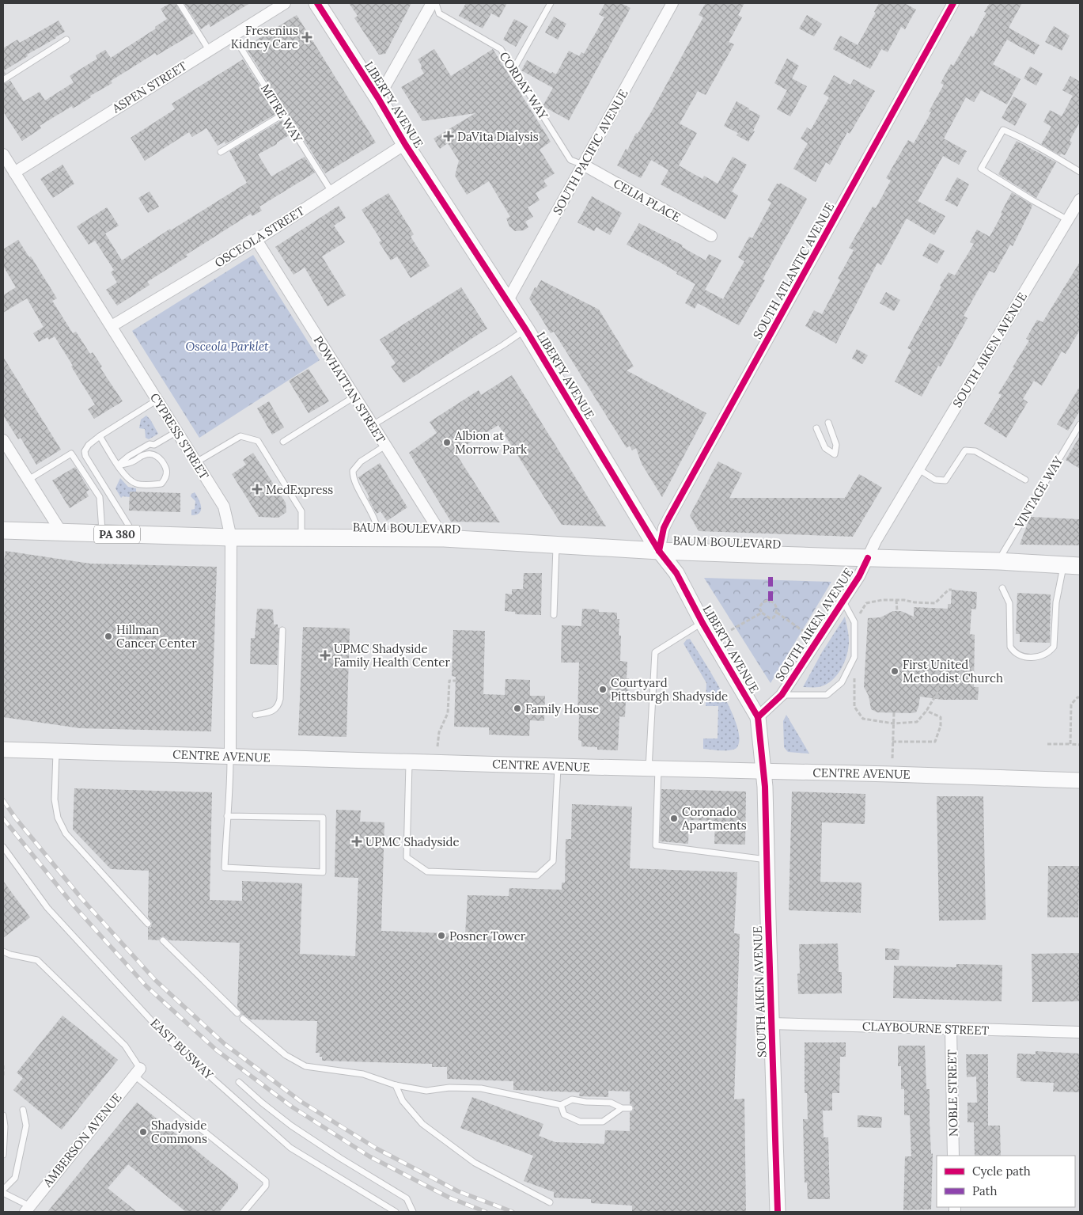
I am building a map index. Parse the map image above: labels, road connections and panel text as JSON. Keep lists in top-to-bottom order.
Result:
{
  "streets": {
    "main road": [
      "LIBERTY AVENUE",
      "SOUTH AIKEN AVENUE",
      "BAUM BOULEVARD",
      "PA 380",
      "CENTRE AVENUE"
    ],
    "street": [
      "ASPEN STREET",
      "SOUTH PACIFIC AVENUE",
      "CELIA PLACE",
      "OSCEOLA STREET",
      "SOUTH ATLANTIC AVENUE",
      "POWHATTAN STREET",
      "CYPRESS STREET",
      "CLAYBOURNE STREET",
      "NOBLE STREET",
      "AMBERSON AVENUE"
    ],
    "lane": [
      "CORDAY WAY",
      "MITRE WAY",
      "VINTAGE WAY",
      "EAST BUSWAY"
    ]
  },
  "crossings": [
    ["CORDAY WAY", "SOUTH PACIFIC AVENUE"],
    ["CORDAY WAY", "CELIA PLACE"],
    ["ASPEN STREET", "MITRE WAY"],
    ["ASPEN STREET", "CYPRESS STREET"],
    ["LIBERTY AVENUE", "SOUTH PACIFIC AVENUE"],
    ["LIBERTY AVENUE", "OSCEOLA STREET"],
    ["LIBERTY AVENUE", "SOUTH ATLANTIC AVENUE"],
    ["LIBERTY AVENUE", "SOUTH AIKEN AVENUE"],
    ["LIBERTY AVENUE", "BAUM BOULEVARD"],
    ["LIBERTY AVENUE", "CENTRE AVENUE"],
    ["MITRE WAY", "OSCEOLA STREET"],
    ["SOUTH PACIFIC AVENUE", "CELIA PLACE"],
    ["OSCEOLA STREET", "POWHATTAN STREET"],
    ["OSCEOLA STREET", "CYPRESS STREET"],
    ["SOUTH ATLANTIC AVENUE", "BAUM BOULEVARD"],
    ["SOUTH AIKEN AVENUE", "BAUM BOULEVARD"],
    ["SOUTH AIKEN AVENUE", "CENTRE AVENUE"],
    ["SOUTH AIKEN AVENUE", "CLAYBOURNE STREET"],
    ["POWHATTAN STREET", "BAUM BOULEVARD"],
    ["CYPRESS STREET", "BAUM BOULEVARD"],
    ["CYPRESS STREET", "CENTRE AVENUE"],
    ["VINTAGE WAY", "BAUM BOULEVARD"],
    ["CLAYBOURNE STREET", "NOBLE STREET"]
  ],
  "parks": ["Osceola Parklet"],
  "places": {
    "health": [
      "Fresenius Kidney Care",
      "DaVita Dialysis",
      "MedExpress",
      "UPMC Shadyside Family Health Center",
      "UPMC Shadyside"
    ],
    "other": [
      "Albion at Morrow Park",
      "Hillman Cancer Center",
      "First United Methodist Church",
      "Courtyard Pittsburgh Shadyside",
      "Family House",
      "Coronado Apartments",
      "Posner Tower",
      "Shadyside Commons"
    ]
  },
  "legend": ["Cycle path", "Path"]
}
